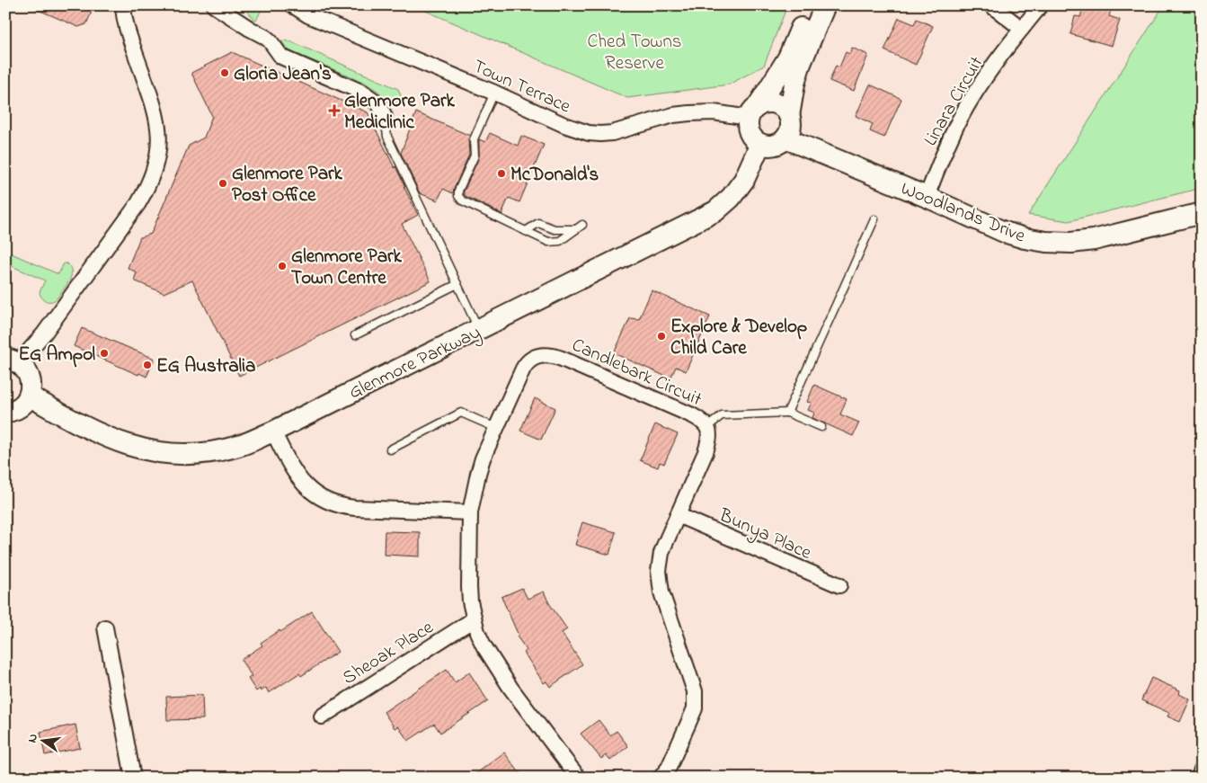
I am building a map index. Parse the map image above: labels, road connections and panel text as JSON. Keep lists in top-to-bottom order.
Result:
{
  "streets": {
    "main road": ["Woodlands Drive", "Glenmore Parkway"],
    "street": [
      "Town Terrace",
      "Linara Circuit",
      "Candlebark Circuit",
      "Bunya Place",
      "Sheoak Place"
    ]
  },
  "crossings": [
    ["Town Terrace", "Woodlands Drive"],
    ["Town Terrace", "Glenmore Parkway"],
    ["Linara Circuit", "Woodlands Drive"],
    ["Woodlands Drive", "Glenmore Parkway"],
    ["Candlebark Circuit", "Bunya Place"],
    ["Candlebark Circuit", "Sheoak Place"]
  ],
  "parks": ["Ched Towns Reserve"],
  "places": {
    "other": [
      "Gloria Jean's",
      "McDonald's",
      "Glenmore Park Post Office",
      "Glenmore Park Town Centre",
      "Explore & Develop Child Care",
      "EG Ampol",
      "EG Australia"
    ],
    "health": ["Glenmore Park Mediclinic"]
  },
  "north": "left"
}
